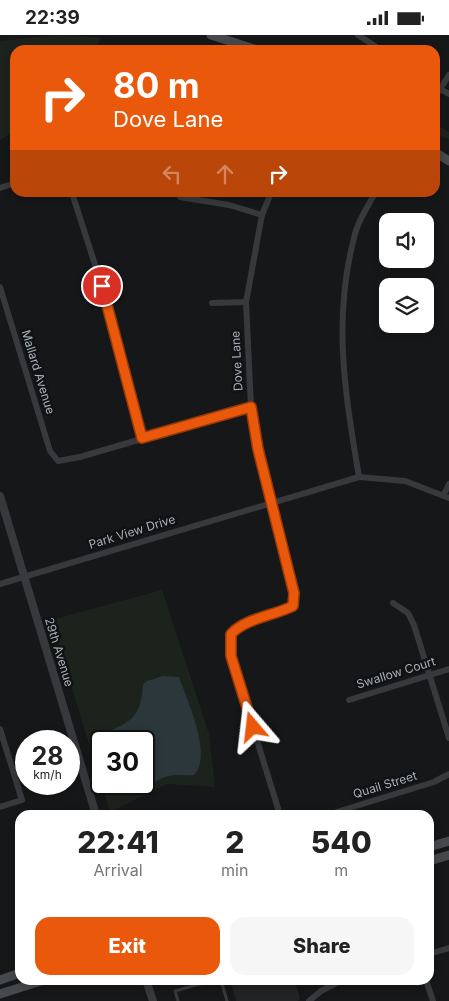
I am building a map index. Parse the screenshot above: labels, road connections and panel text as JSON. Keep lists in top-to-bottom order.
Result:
{
  "streets": {
    "street": [
      "Dove Lane",
      "Mallard Avenue",
      "Park View Drive",
      "29th Avenue",
      "Swallow Court",
      "Quail Street"
    ]
  },
  "crossings": [
    ["Dove Lane", "Park View Drive"],
    ["Park View Drive", "29th Avenue"]
  ],
  "page": {
    "status": "22:39",
    "turn": ["80 m", "Dove Lane"],
    "speed": "28 km/h",
    "limit": "30",
    "eta": [
      "22:41",
      "Arrival",
      "2",
      "min",
      "540",
      "m"
    ],
    "buttons": ["Exit", "Share"]
  }
}
